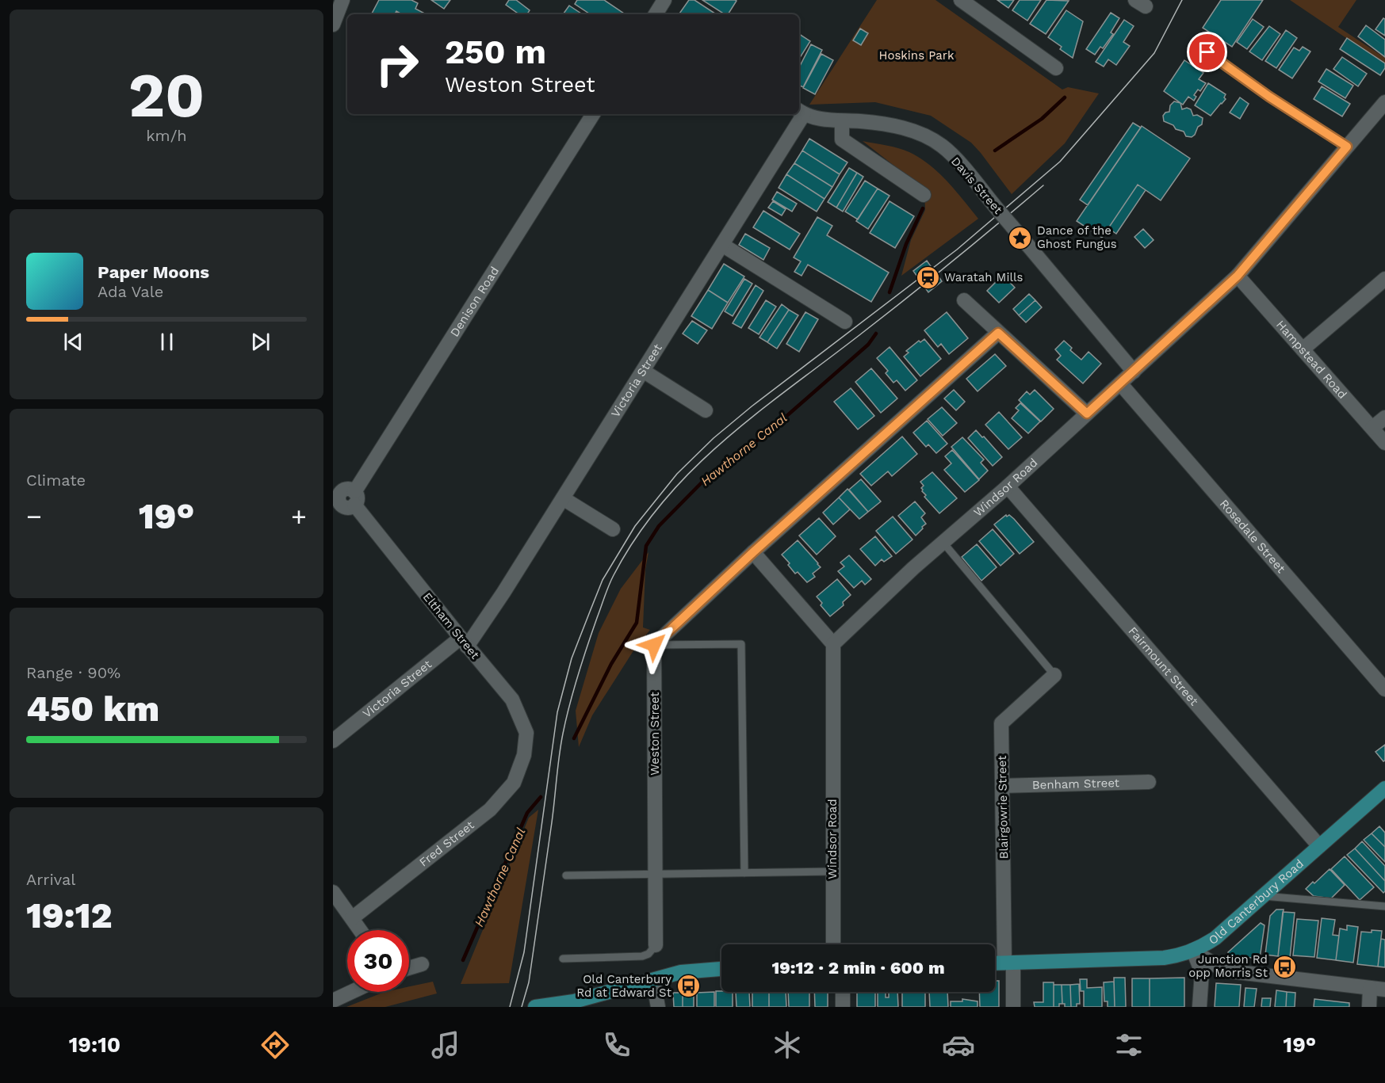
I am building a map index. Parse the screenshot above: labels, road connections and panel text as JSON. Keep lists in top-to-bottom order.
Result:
{
  "streets": {
    "main road": ["Old Canterbury Road"],
    "street": [
      "Davis Street",
      "Denison Road",
      "Hampstead Road",
      "Victoria Street",
      "Windsor Road",
      "Rosedale Street",
      "Eltham Street",
      "Fairmount Street",
      "Weston Street",
      "Benham Street",
      "Blairgowrie Street",
      "Fred Street"
    ]
  },
  "crossings": [
    ["Davis Street", "Victoria Street"],
    ["Davis Street", "Windsor Road"],
    ["Denison Road", "Eltham Street"],
    ["Hampstead Road", "Windsor Road"],
    ["Victoria Street", "Eltham Street"],
    ["Windsor Road", "Rosedale Street"],
    ["Windsor Road", "Fairmount Street"],
    ["Eltham Street", "Fred Street"],
    ["Fairmount Street", "Old Canterbury Road"],
    ["Benham Street", "Blairgowrie Street"],
    ["Blairgowrie Street", "Old Canterbury Road"]
  ],
  "water": ["Hawthorne Canal"],
  "parks": ["Hoskins Park"],
  "places": {
    "place": ["Dance of the Ghost Fungus"],
    "station": ["Waratah Mills"],
    "bus stop": ["Junction Rd opp Morris St", "Old Canterbury Rd at Edward St"]
  },
  "page": {
    "tile": [
      ["20", "km/h"],
      "Climate",
      ["Range · 90%", "450 km"],
      ["Arrival", "19:12"]
    ],
    "turn": ["250 m", "Weston Street"],
    "song": ["Paper Moons", "Ada Vale"],
    "heat": ["−", "19°", "+"],
    "limit": "30",
    "trip": "19:12 · 2 min · 600 m",
    "tabs": ["19:10", "19°"]
  }
}
